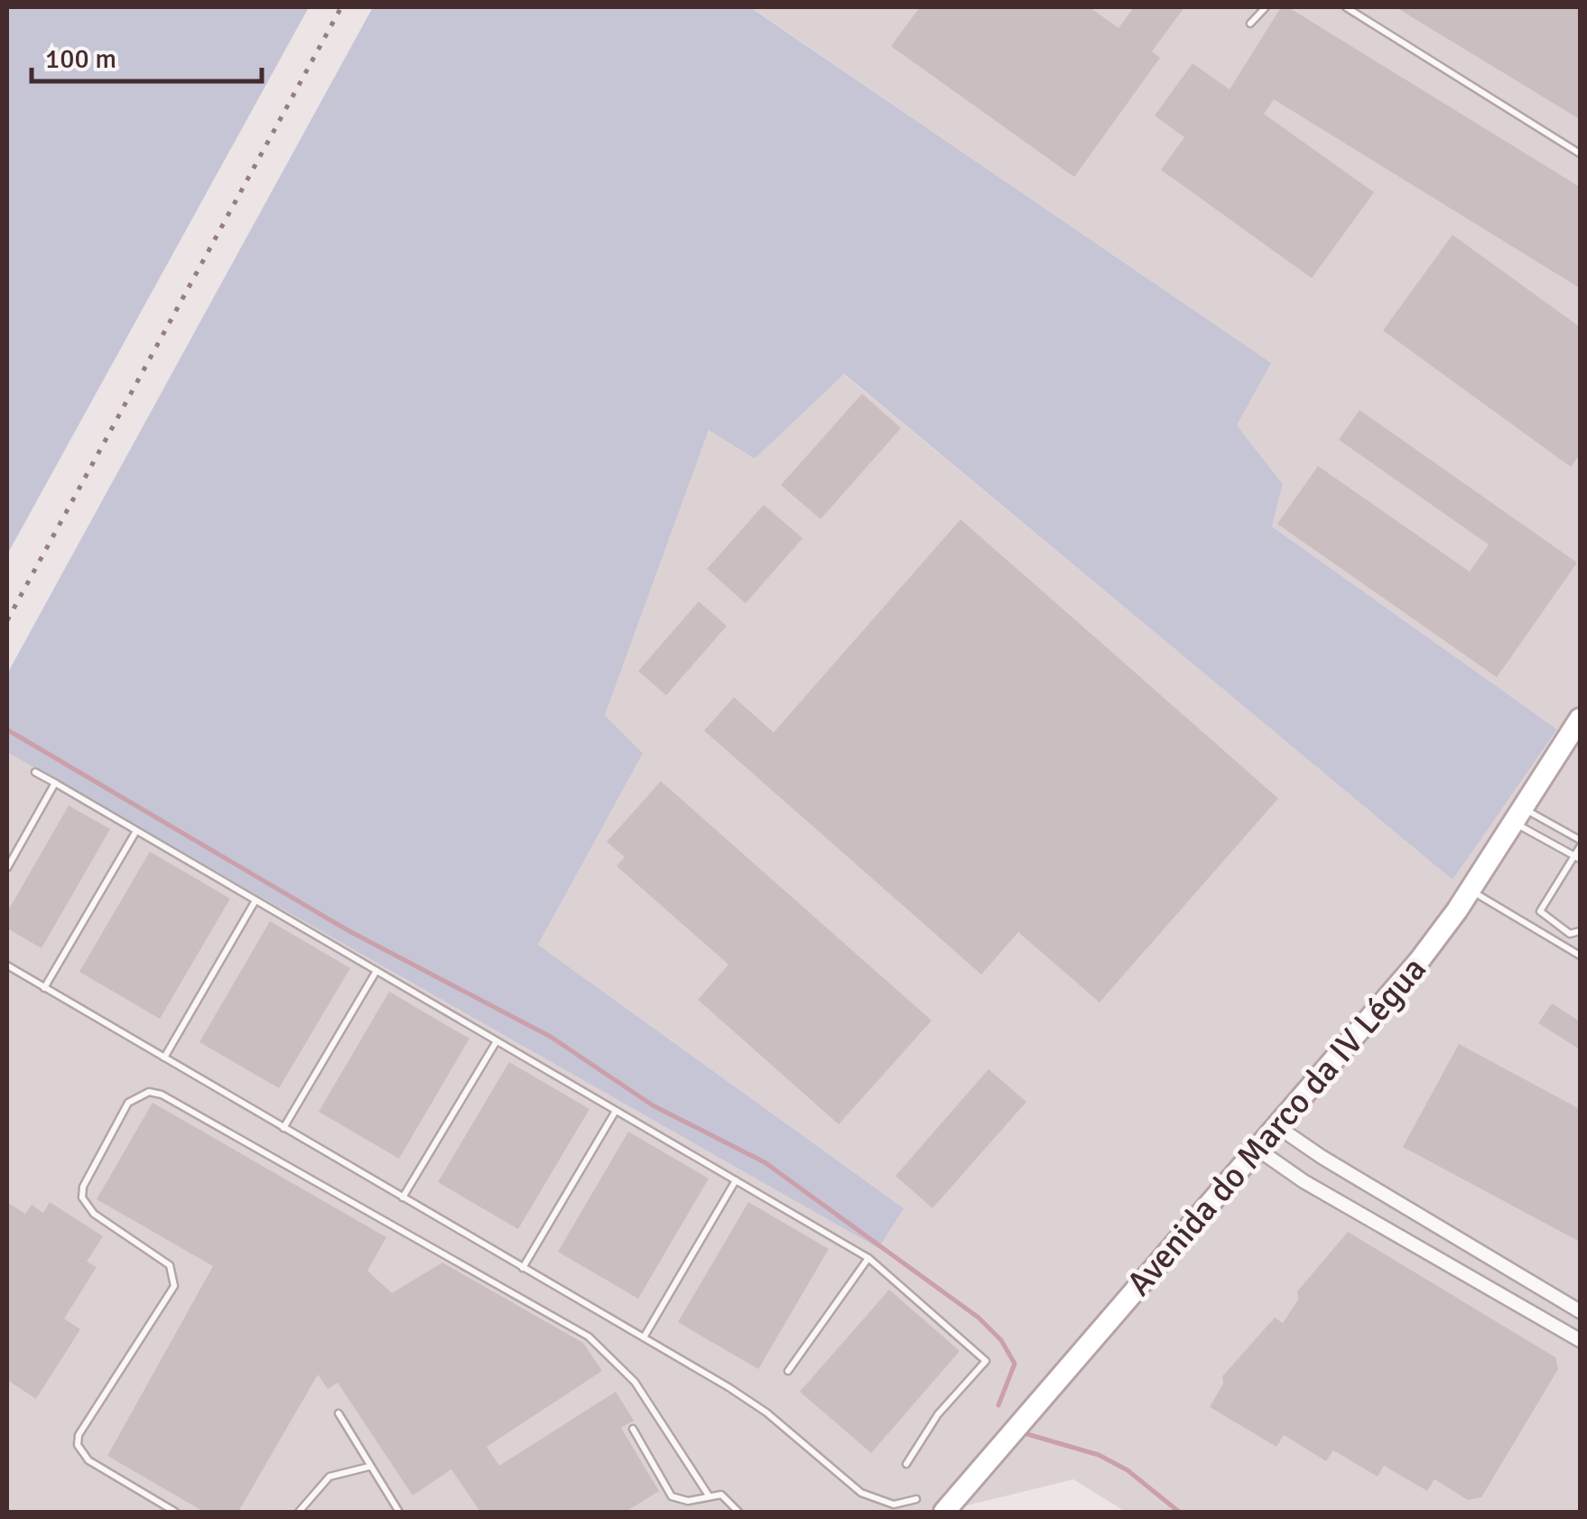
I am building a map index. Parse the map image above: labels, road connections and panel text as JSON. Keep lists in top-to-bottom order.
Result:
{
  "streets": {
    "main road": ["Avenida do Marco da IV Légua"]
  },
  "scale_bar": "100 m"
}
